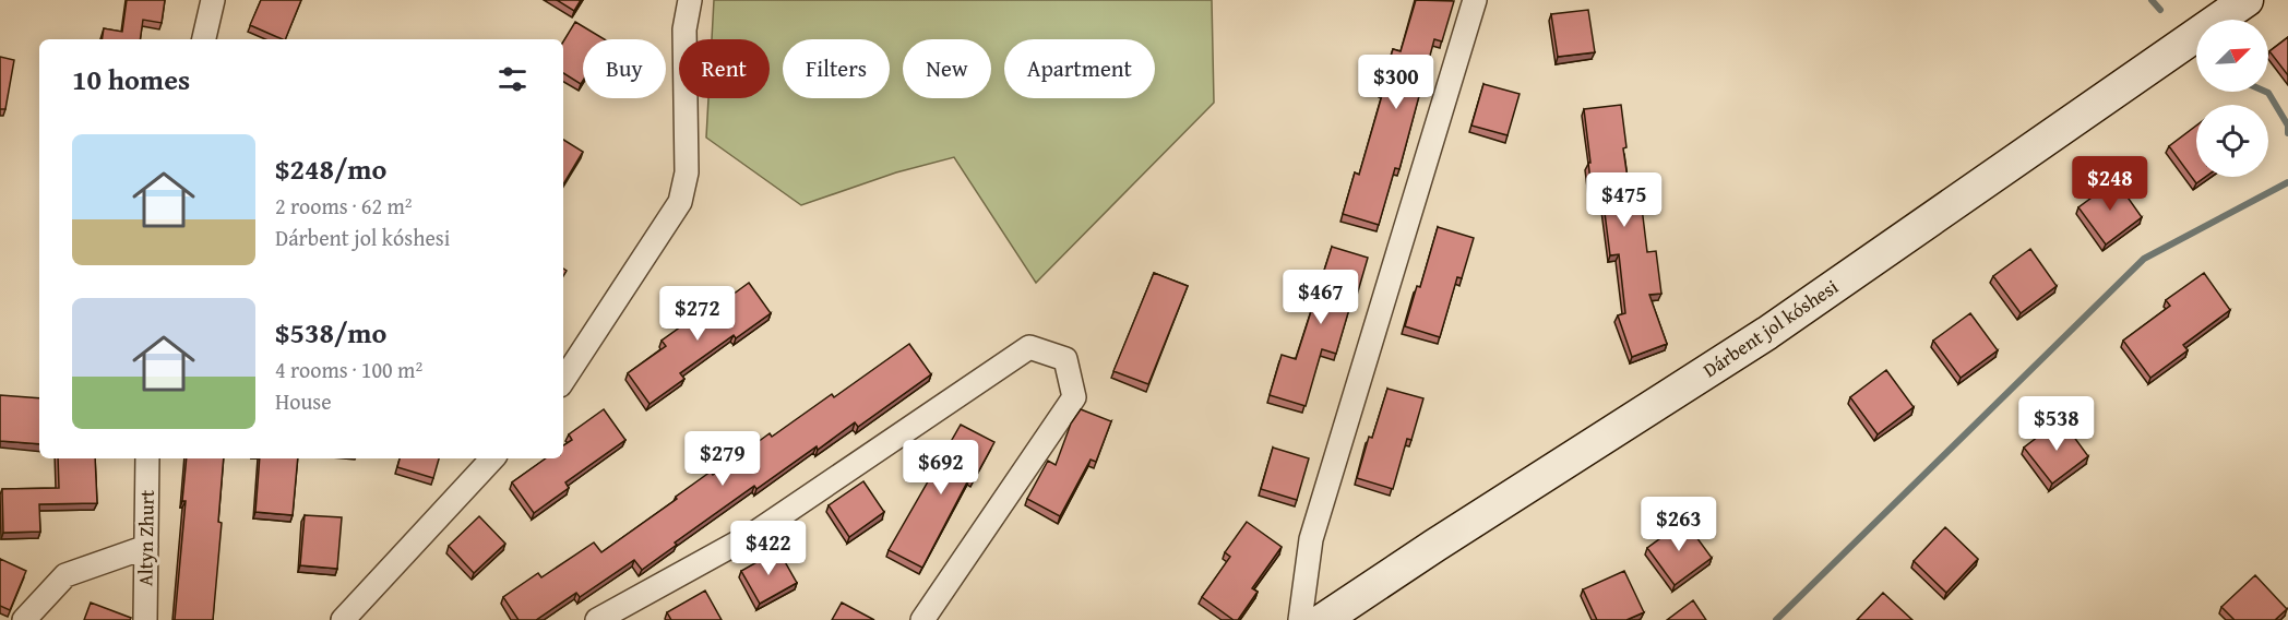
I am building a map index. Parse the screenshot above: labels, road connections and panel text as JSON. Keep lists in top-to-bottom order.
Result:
{
  "streets": {
    "main road": ["Dárbent jol kóshesi"],
    "street": ["Altyn Zhurt"]
  },
  "north": "top right",
  "page": {
    "chip": [
      "Buy",
      "Rent",
      "Filters",
      "New",
      "Apartment"
    ],
    "heading": "10 homes",
    "price": [
      "$300",
      "$248",
      "$475",
      "$467",
      "$272",
      "$538",
      "$279",
      "$692",
      "$263",
      "$422"
    ],
    "list": [
      {
        "name": "$248/mo",
        "note": "2 rooms · 62 m² · Dárbent jol kóshesi"
      },
      {
        "name": "$538/mo",
        "note": "4 rooms · 100 m² · House"
      }
    ]
  }
}
